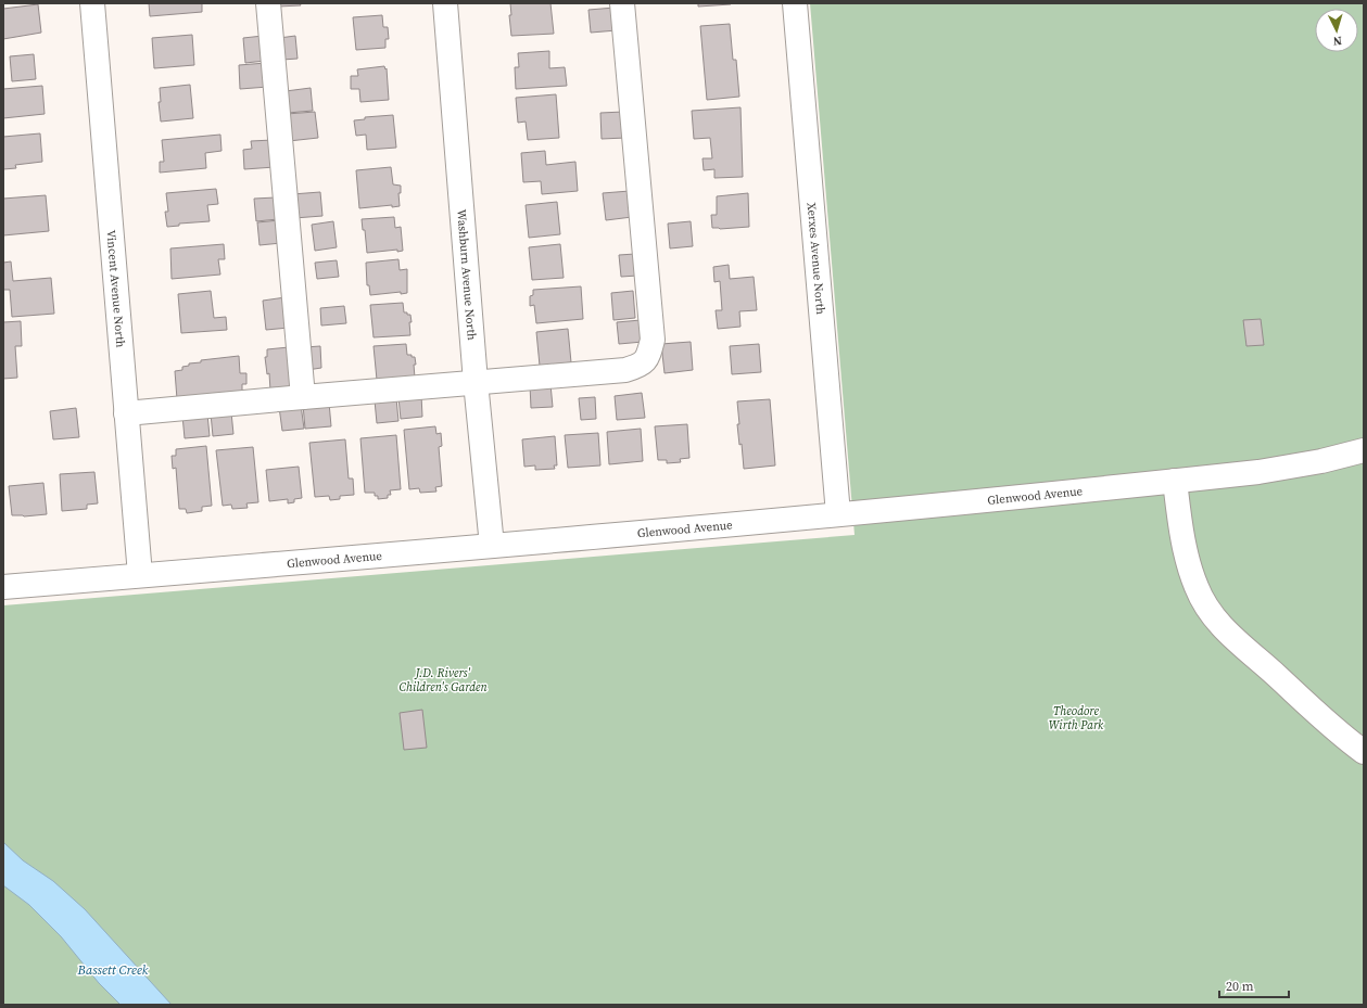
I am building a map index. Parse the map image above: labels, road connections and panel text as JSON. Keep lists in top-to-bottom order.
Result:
{
  "streets": {
    "street": [
      "Xerxes Avenue North",
      "Washburn Avenue North",
      "Vincent Avenue North",
      "Glenwood Avenue"
    ]
  },
  "crossings": [
    ["Xerxes Avenue North", "Glenwood Avenue"],
    ["Washburn Avenue North", "Glenwood Avenue"],
    ["Vincent Avenue North", "Glenwood Avenue"]
  ],
  "water": ["Bassett Creek"],
  "parks": ["J.D. Rivers' Children's Garden", "Theodore Wirth Park"],
  "scale_bar": "20 m",
  "north": "bottom"
}
